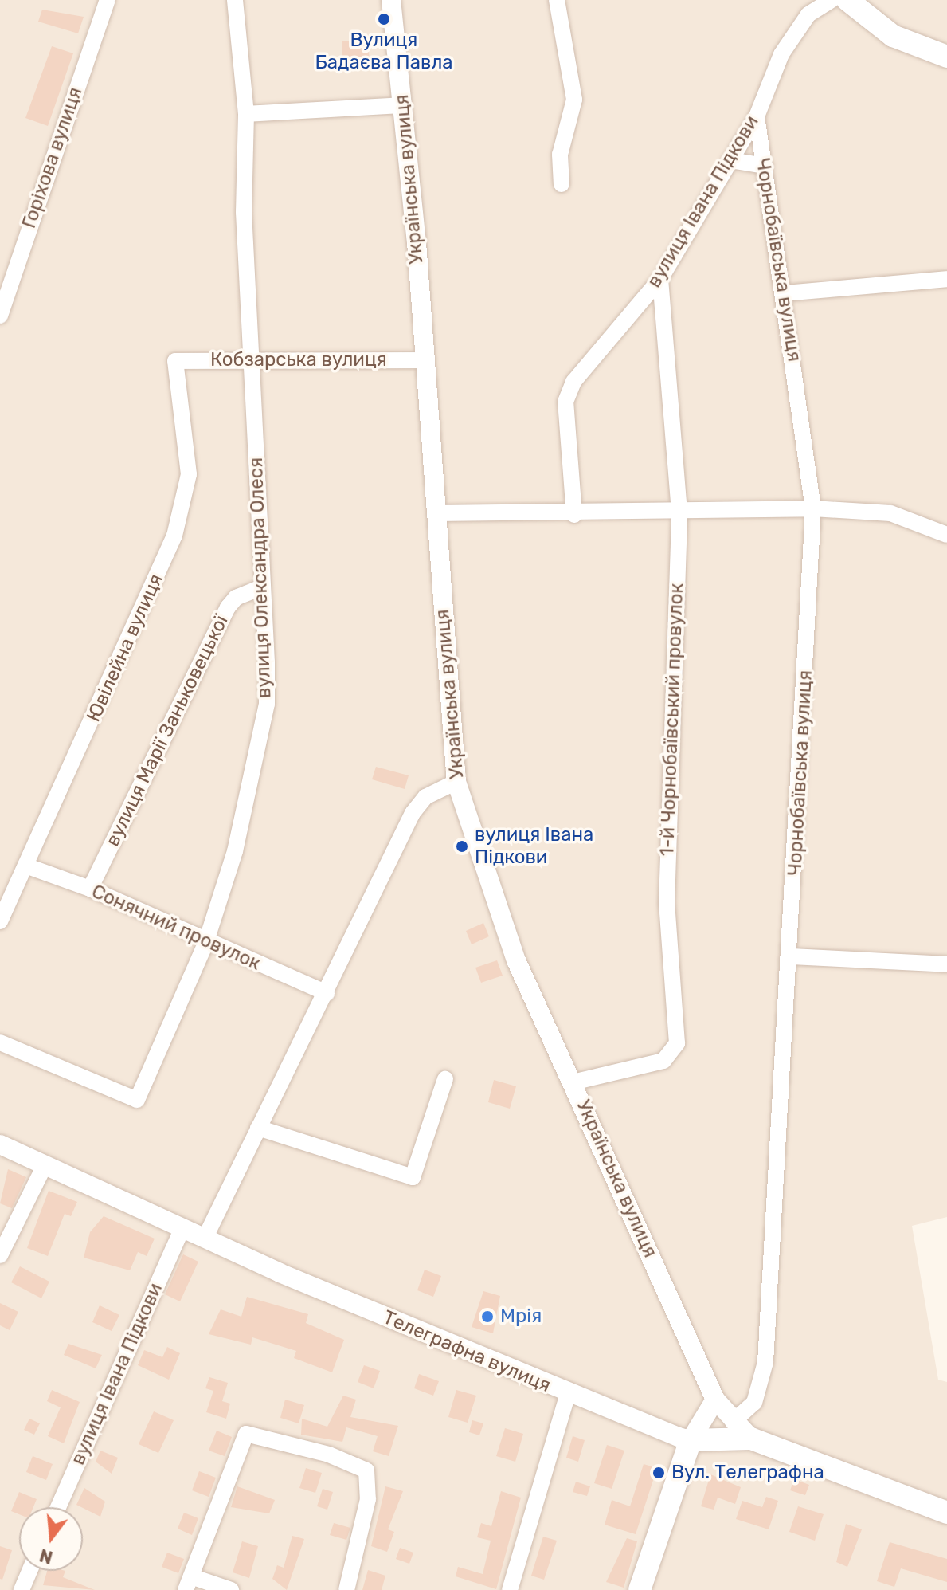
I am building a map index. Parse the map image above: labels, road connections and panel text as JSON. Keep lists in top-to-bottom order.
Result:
{
  "streets": {
    "main road": ["Телеграфна вулиця"],
    "street": [
      "Горіхова вулиця",
      "Українська вулиця",
      "вулиця Івана Підкови",
      "Чорнобаївська вулиця",
      "Кобзарська вулиця",
      "вулиця Олександра Олеся",
      "Ювілейна вулиця",
      "1-й Чорнобаївський провулок",
      "вулиця Марії Заньковецької",
      "Сонячний провулок"
    ]
  },
  "crossings": [
    ["Українська вулиця", "Чорнобаївська вулиця"],
    ["Українська вулиця", "Кобзарська вулиця"],
    ["Українська вулиця", "1-й Чорнобаївський провулок"],
    ["Українська вулиця", "Телеграфна вулиця"],
    ["вулиця Івана Підкови", "Чорнобаївська вулиця"],
    ["вулиця Івана Підкови", "1-й Чорнобаївський провулок"],
    ["вулиця Івана Підкови", "Телеграфна вулиця"],
    ["Кобзарська вулиця", "вулиця Олександра Олеся"],
    ["Кобзарська вулиця", "Ювілейна вулиця"],
    ["вулиця Олександра Олеся", "вулиця Марії Заньковецької"],
    ["вулиця Олександра Олеся", "Сонячний провулок"],
    ["Ювілейна вулиця", "Сонячний провулок"],
    ["вулиця Марії Заньковецької", "Сонячний провулок"]
  ],
  "places": [
    "Вулиця Бадаєва Павла",
    "вулиця Івана Підкови",
    "Мрія",
    "Вул. Телеграфна"
  ],
  "north": "bottom"
}
